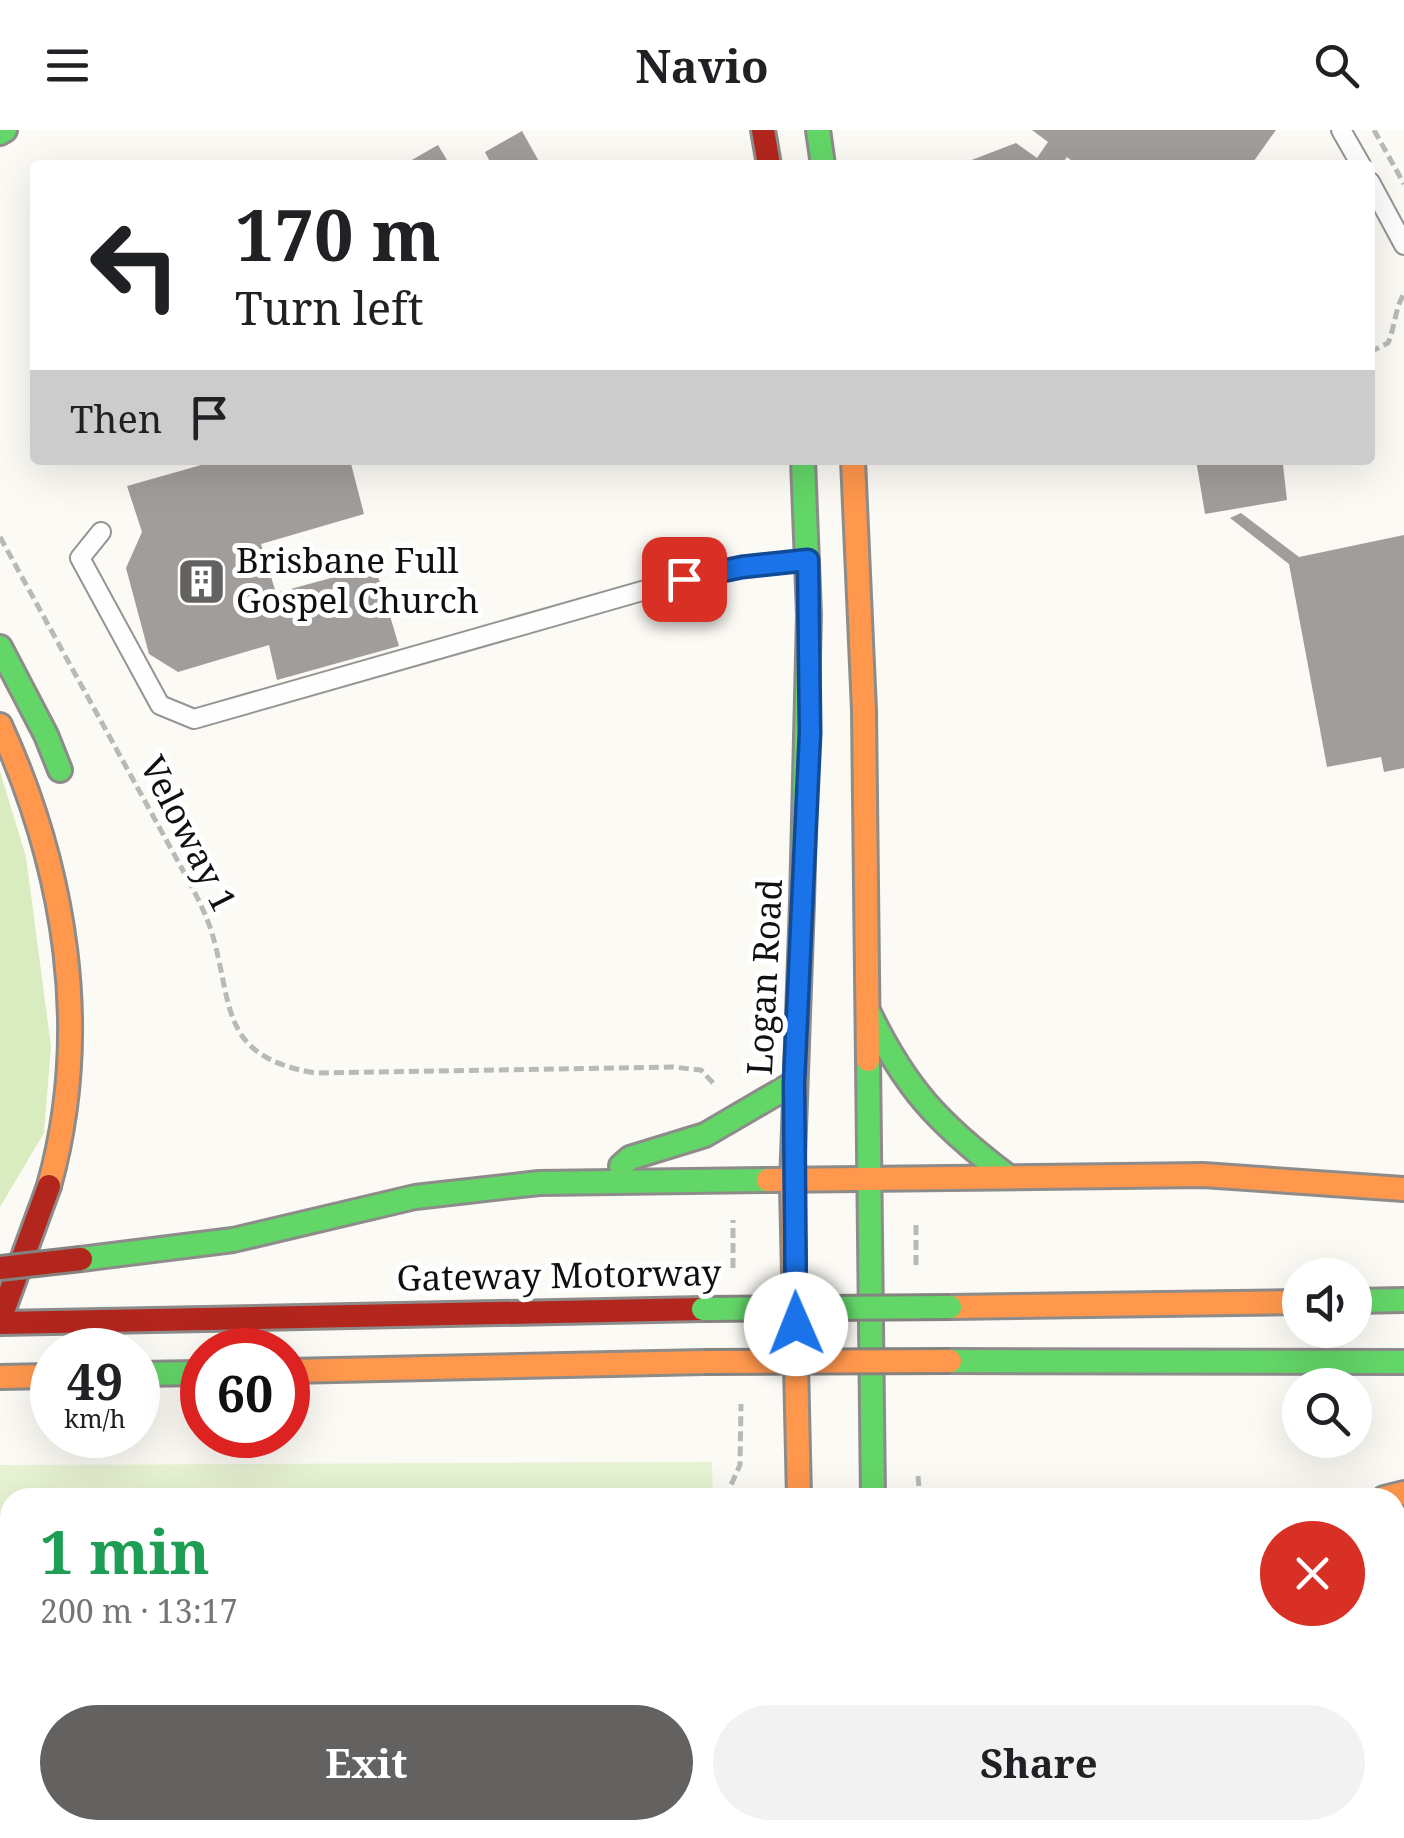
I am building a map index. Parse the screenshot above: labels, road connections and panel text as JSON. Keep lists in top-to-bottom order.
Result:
{
  "streets": {
    "main road": ["Logan Road", "Gateway Motorway"],
    "path": ["Veloway 1"]
  },
  "places": {
    "building": ["Brisbane Full Gospel Church"]
  },
  "page": {
    "header": "Navio",
    "turn": ["170 m", "Turn left"],
    "then": "Then",
    "speed": "49 km/h",
    "limit": "60",
    "heading": ["1 min", "200 m · 13:17"],
    "buttons": ["Exit", "Share"]
  }
}
